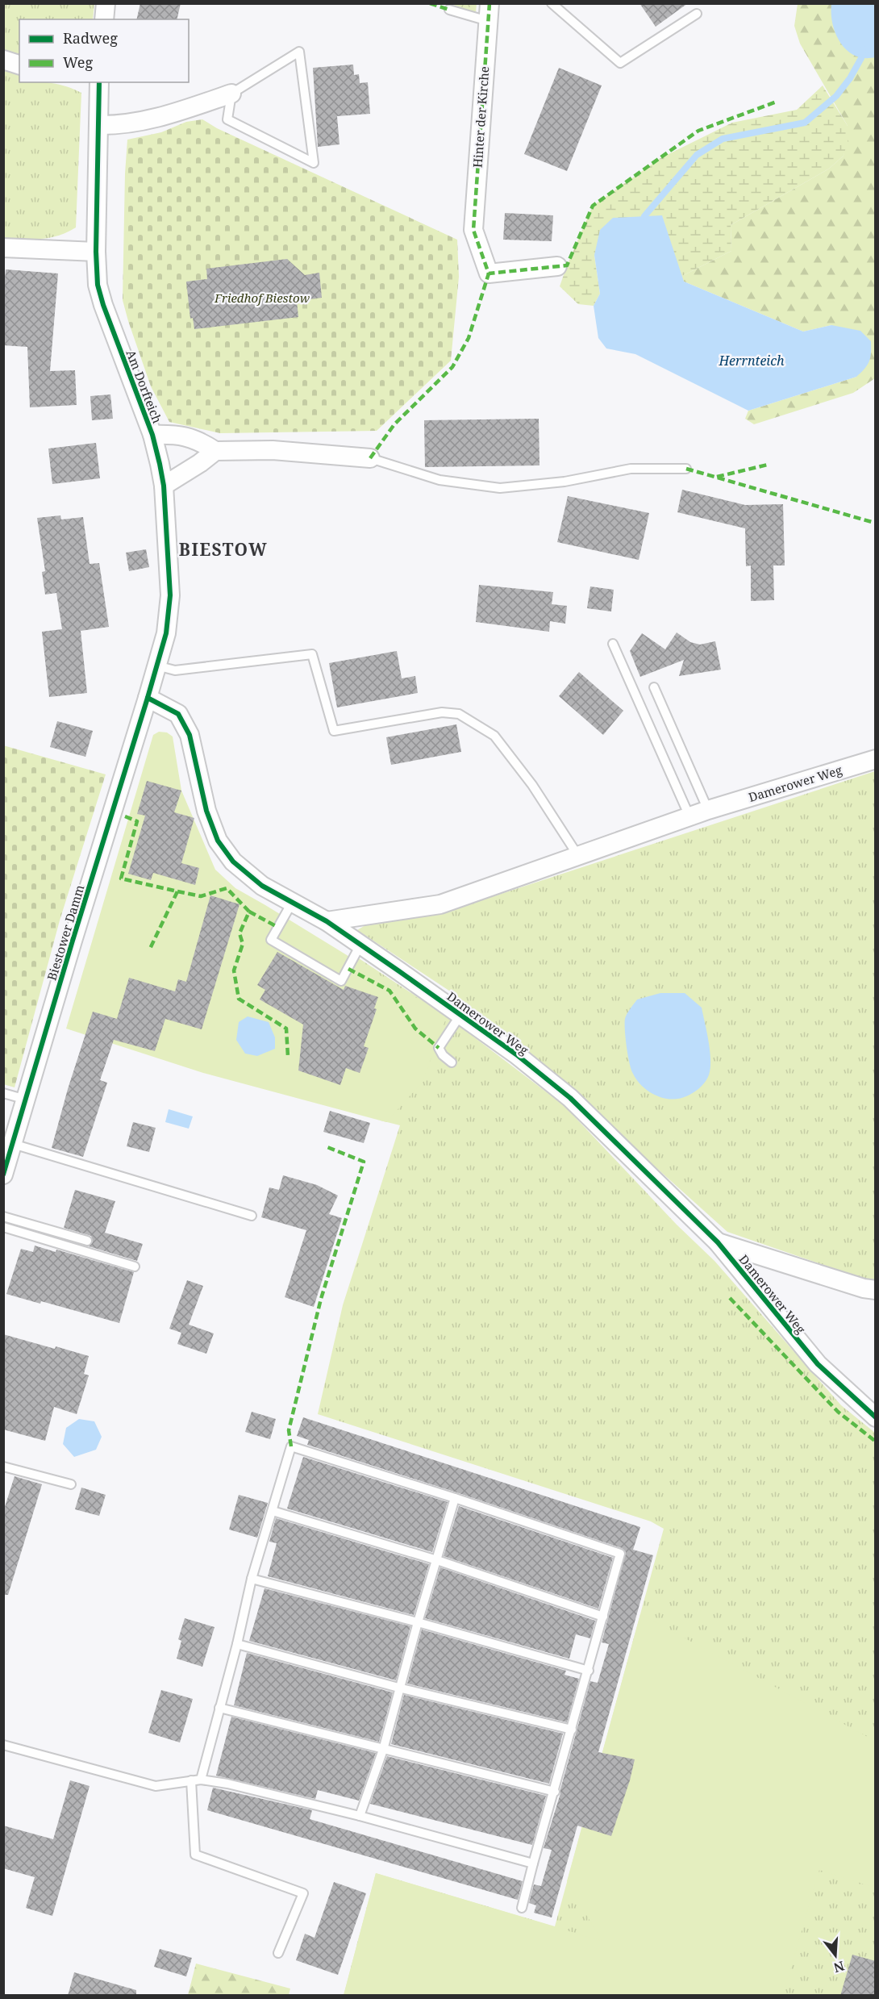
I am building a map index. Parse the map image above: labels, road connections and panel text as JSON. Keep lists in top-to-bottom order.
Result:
{
  "streets": {
    "street": [
      "Hinter der Kirche",
      "Am Dorfteich",
      "Damerower Weg",
      "Biestower Damm"
    ]
  },
  "crossings": [
    ["Am Dorfteich", "Damerower Weg"],
    ["Am Dorfteich", "Biestower Damm"],
    ["Damerower Weg", "Biestower Damm"]
  ],
  "districts": ["BIESTOW"],
  "water": ["Herrnteich"],
  "parks": ["Friedhof Biestow"],
  "legend": ["Radweg", "Weg"],
  "north": "bottom"
}
